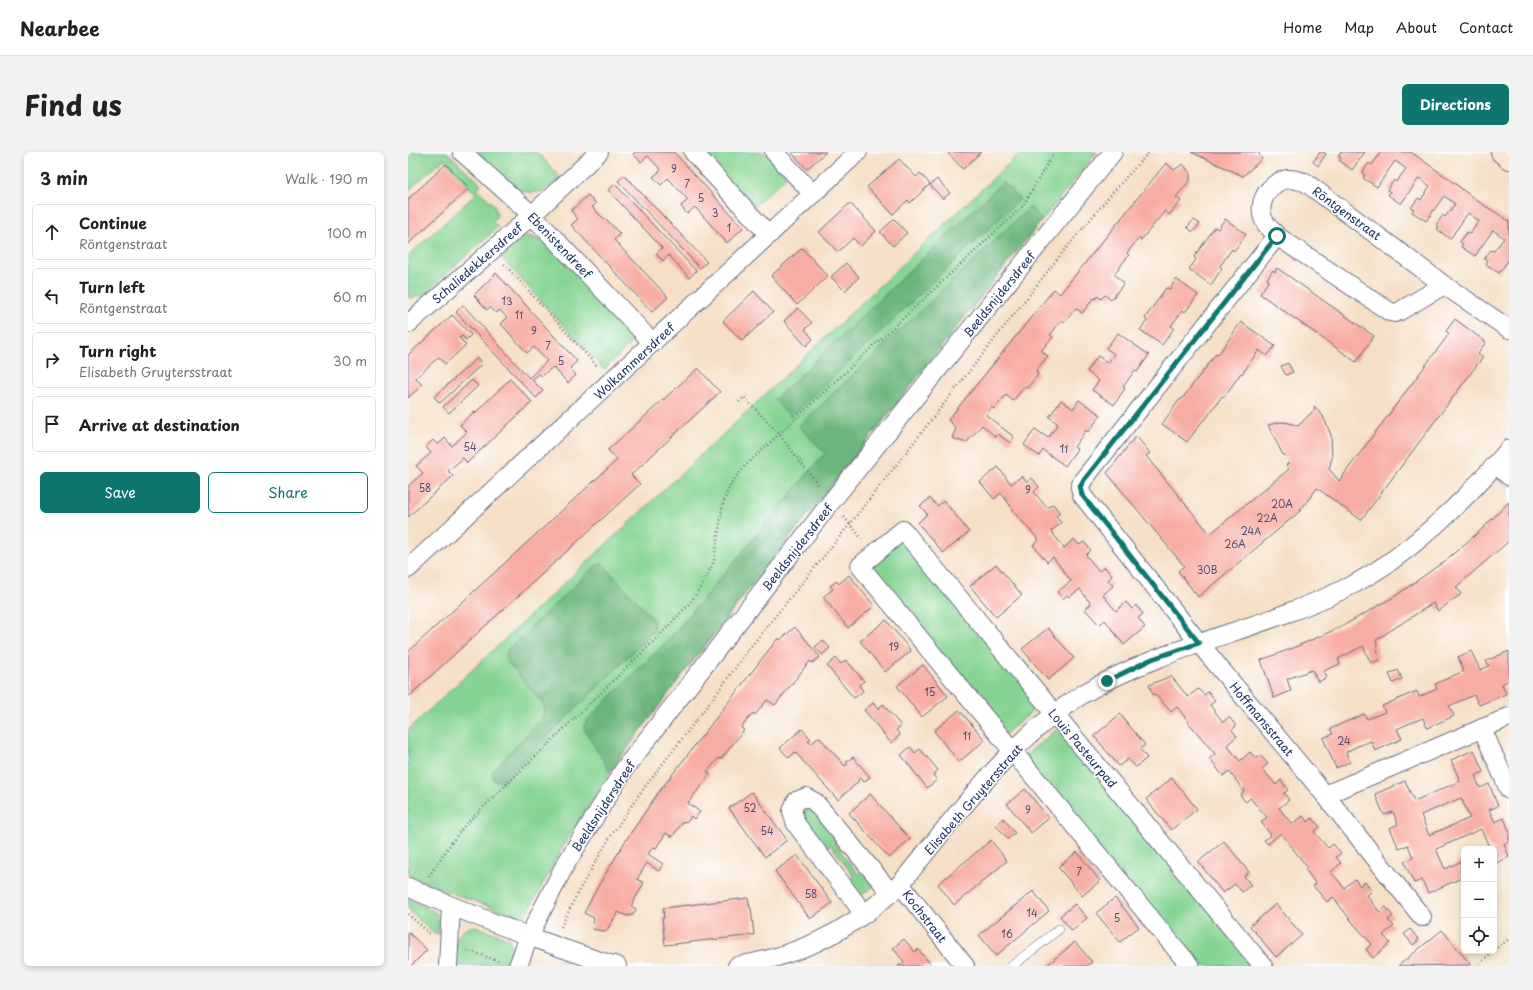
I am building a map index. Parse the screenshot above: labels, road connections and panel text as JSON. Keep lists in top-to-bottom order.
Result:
{
  "streets": {
    "street": [
      "Röntgenstraat",
      "Ebenistendreef",
      "Schaliedekkersdreef",
      "Beeldsnijdersdreef",
      "Wolkammersdreef",
      "Hoffmansstraat",
      "Louis Pasteurpad",
      "Elisabeth Gruytersstraat",
      "Kochstraat"
    ]
  },
  "crossings": [
    ["Ebenistendreef", "Schaliedekkersdreef"],
    ["Ebenistendreef", "Wolkammersdreef"],
    ["Hoffmansstraat", "Elisabeth Gruytersstraat"],
    ["Louis Pasteurpad", "Elisabeth Gruytersstraat"],
    ["Elisabeth Gruytersstraat", "Kochstraat"]
  ],
  "house_numbers": [
    "9",
    "7",
    "5",
    "3",
    "1",
    "13",
    "11",
    "9",
    "7",
    "5",
    "54",
    "11",
    "58",
    "9",
    "20A",
    "22A",
    "24A",
    "26A",
    "30B",
    "19",
    "15",
    "11",
    "24",
    "52",
    "9",
    "54",
    "7",
    "58",
    "14",
    "5",
    "16"
  ],
  "page": {
    "header": "Nearbee",
    "nav": [
      "Home",
      "Map",
      "About",
      "Contact"
    ],
    "title": "Find us",
    "buttons": [
      "Directions",
      ["Save", "Share"]
    ],
    "heading": ["3 min", "Walk · 190 m"],
    "list": [
      ["Continue", "Röntgenstraat", "100 m"],
      ["Turn left", "Röntgenstraat", "60 m"],
      ["Turn right", "Elisabeth Gruytersstraat", "30 m"],
      "Arrive at destination"
    ],
    "map_buttons": ["+", "−"]
  }
}
